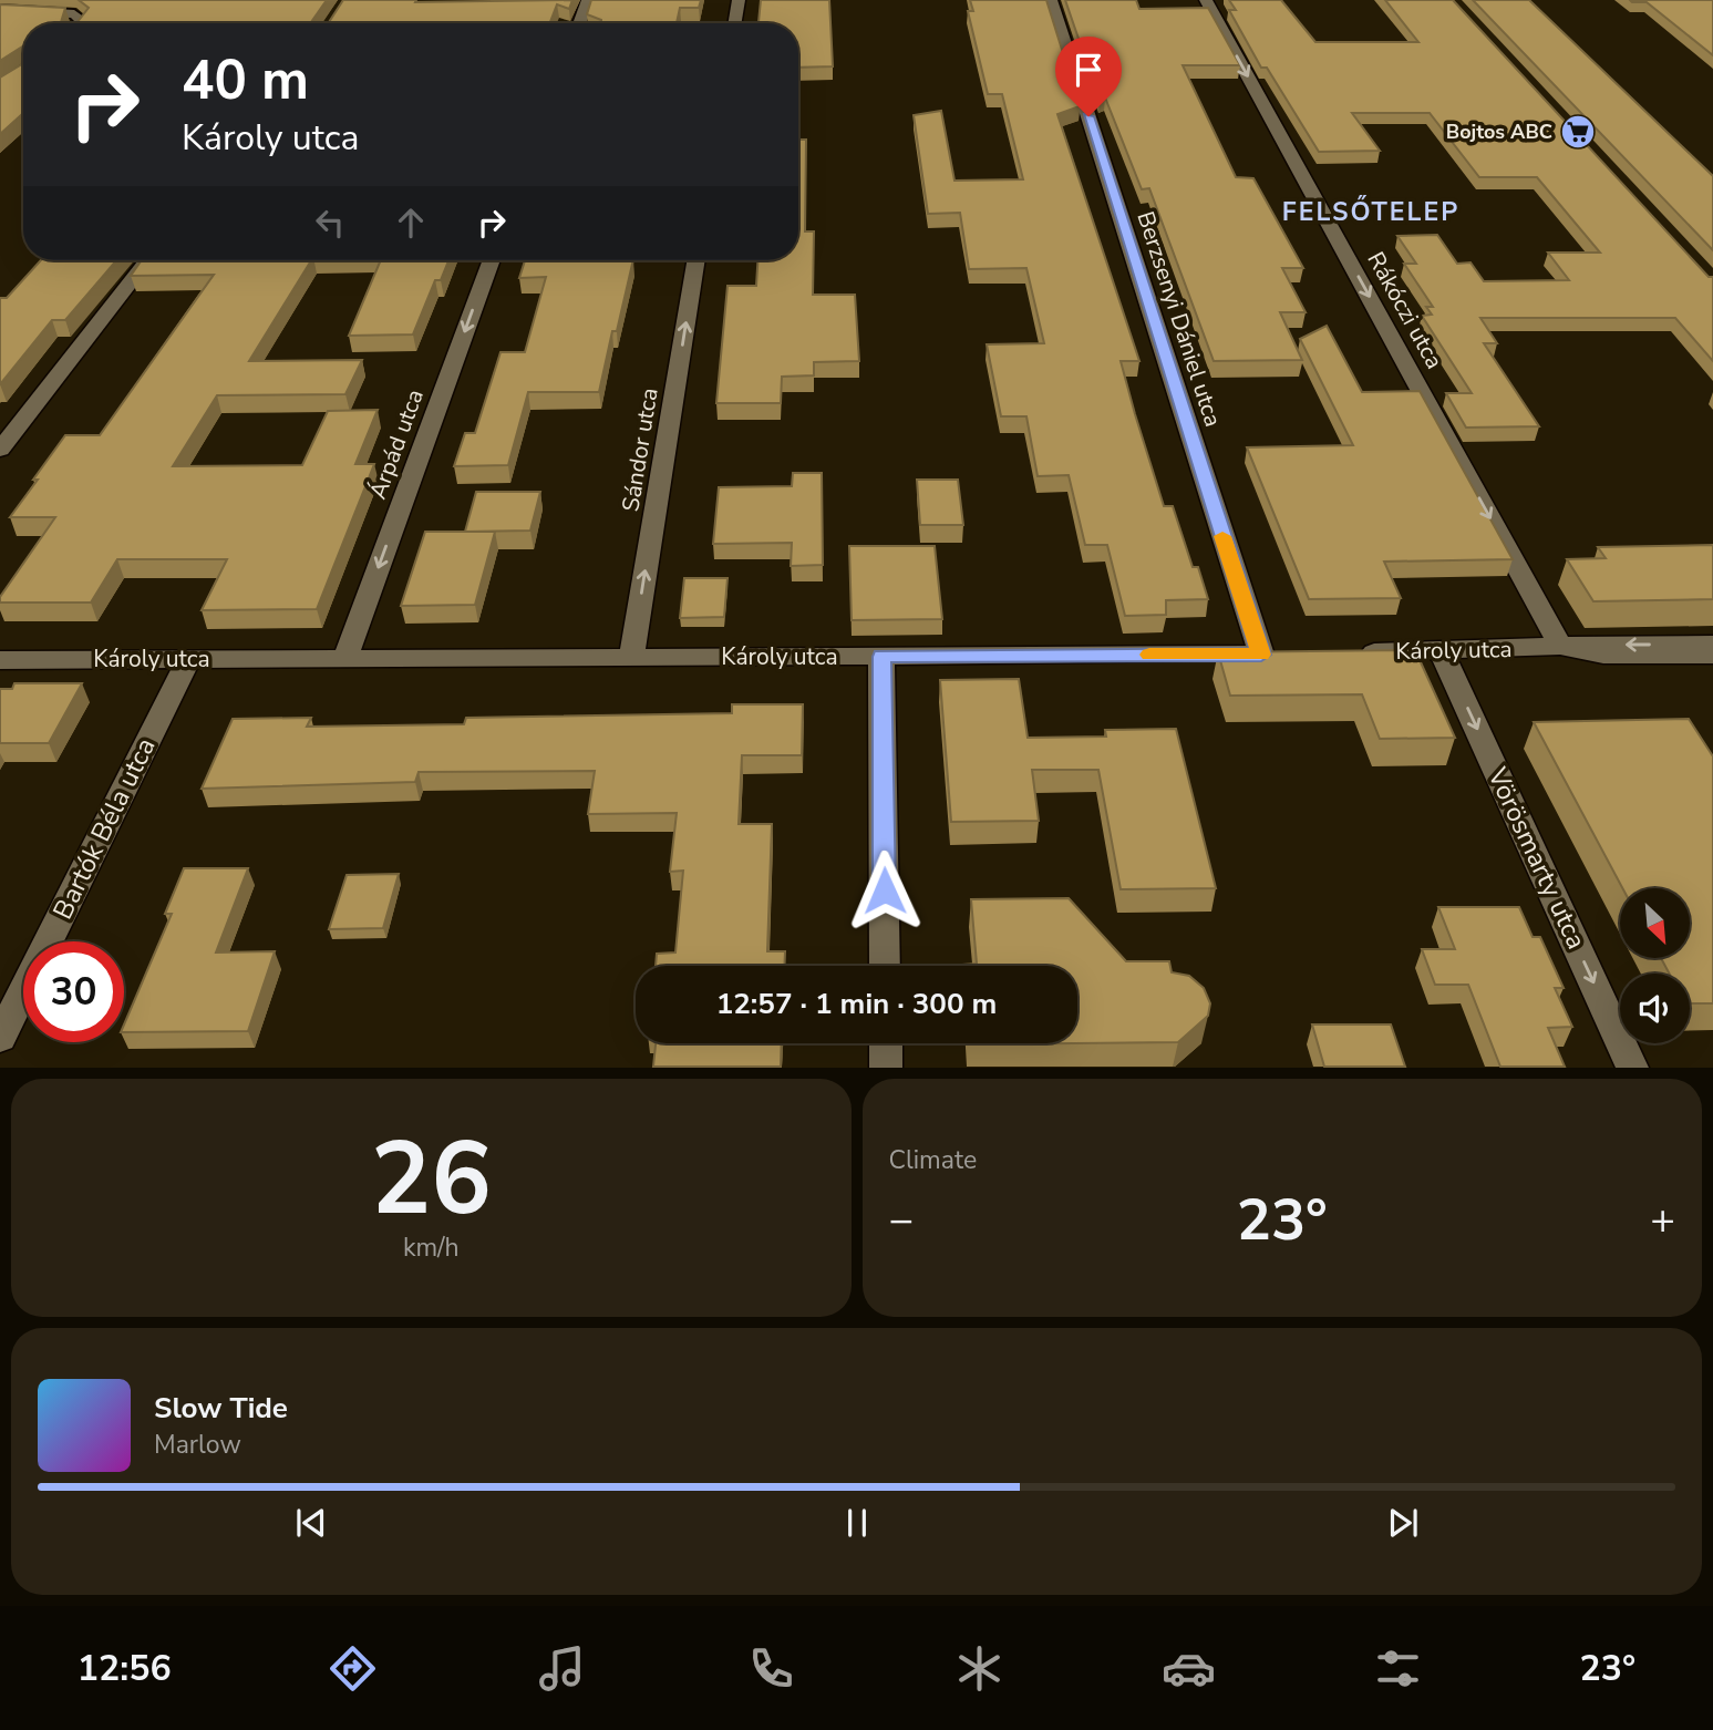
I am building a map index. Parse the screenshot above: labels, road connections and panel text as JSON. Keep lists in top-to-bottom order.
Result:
{
  "streets": {
    "street": [
      "Rákóczi utca",
      "Berzsenyi Dániel utca",
      "Árpád utca",
      "Sándor utca",
      "Károly utca",
      "Bartók Béla utca",
      "Vörösmarty utca"
    ]
  },
  "crossings": [
    ["Rákóczi utca", "Károly utca"],
    ["Berzsenyi Dániel utca", "Károly utca"],
    ["Árpád utca", "Károly utca"],
    ["Sándor utca", "Károly utca"],
    ["Károly utca", "Bartók Béla utca"],
    ["Károly utca", "Vörösmarty utca"]
  ],
  "one_way": [
    "Rákóczi utca",
    "Árpád utca",
    "Sándor utca",
    "Vörösmarty utca"
  ],
  "districts": ["FELSŐTELEP"],
  "places": {
    "supermarket": ["Bojtos ABC"]
  },
  "north": "bottom right",
  "page": {
    "turn": ["40 m", "Károly utca"],
    "limit": "30",
    "trip": "12:57 · 1 min · 300 m",
    "tile": [
      ["26", "km/h"],
      "Climate"
    ],
    "heat": ["−", "23°", "+"],
    "song": ["Slow Tide", "Marlow"],
    "tabs": ["12:56", "23°"]
  }
}
